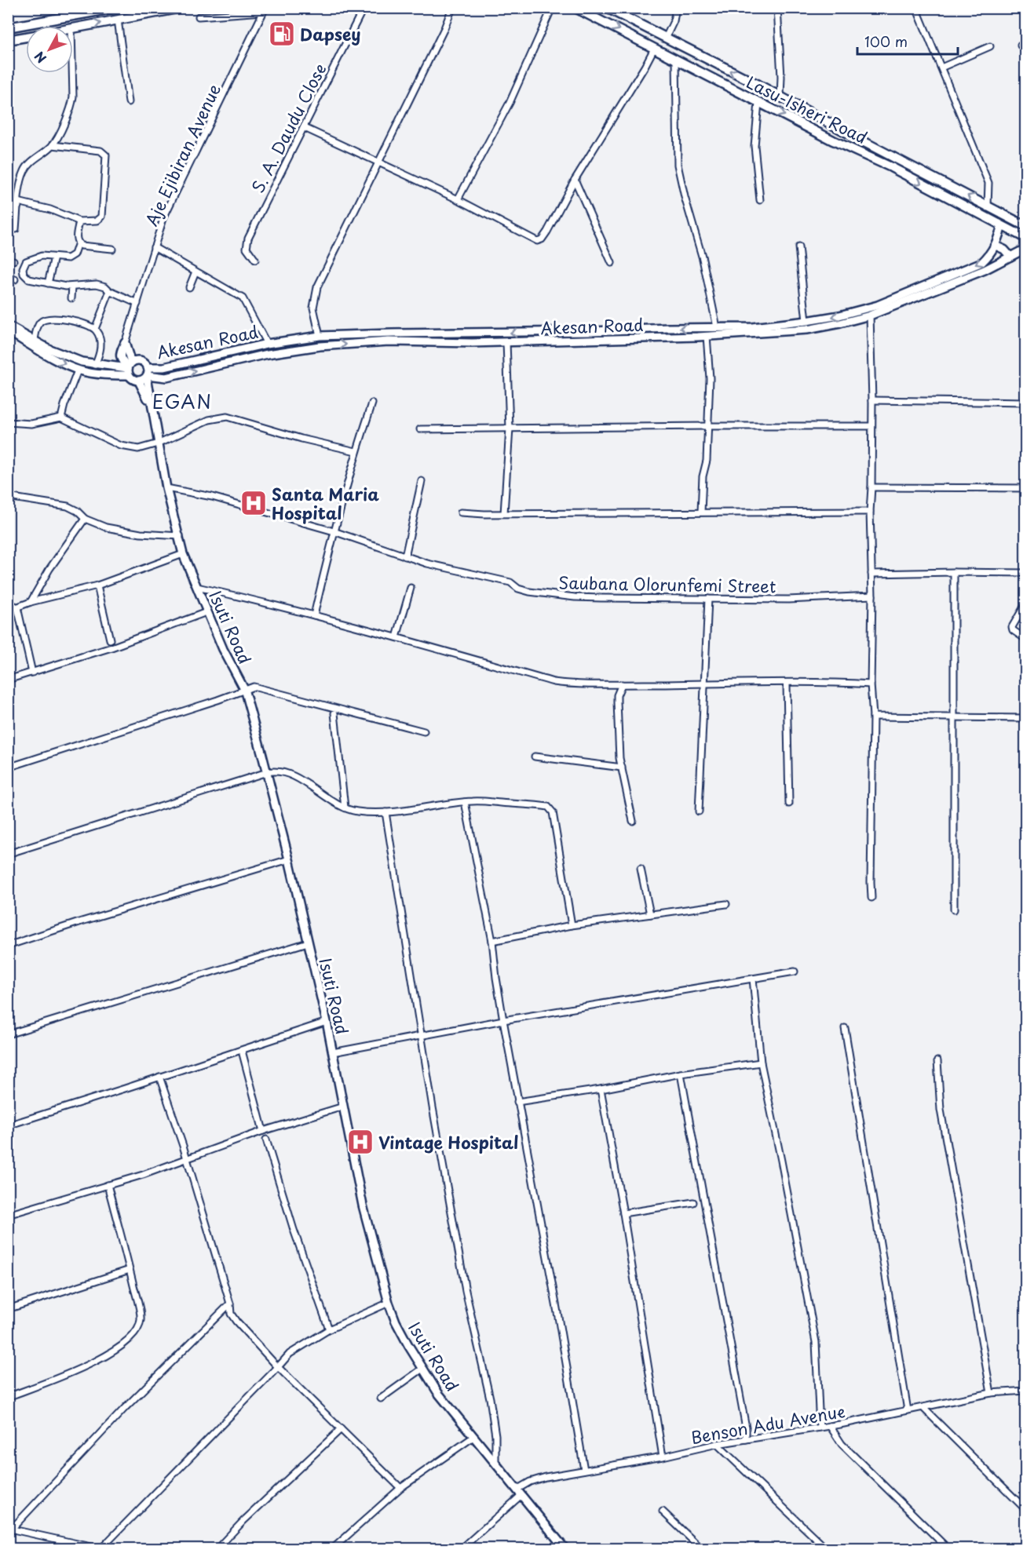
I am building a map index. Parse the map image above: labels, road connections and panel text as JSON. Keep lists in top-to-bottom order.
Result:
{
  "streets": {
    "main road": ["Lasu-Isheri Road"],
    "street": [
      "S. A. Daudu Close",
      "Aje Ejibiran Avenue",
      "Akesan Road",
      "Saubana Olorunfemi Street",
      "Isuti Road",
      "Benson Adu Avenue"
    ]
  },
  "crossings": [
    ["Lasu-Isheri Road", "Akesan Road"],
    ["Akesan Road", "Isuti Road"],
    ["Saubana Olorunfemi Street", "Isuti Road"],
    ["Isuti Road", "Benson Adu Avenue"]
  ],
  "districts": ["EGAN"],
  "places": {
    "fuel station": ["Dapsey"],
    "hospital": ["Santa Maria Hospital", "Vintage Hospital"]
  },
  "scale_bar": "100 m",
  "north": "bottom left"
}
